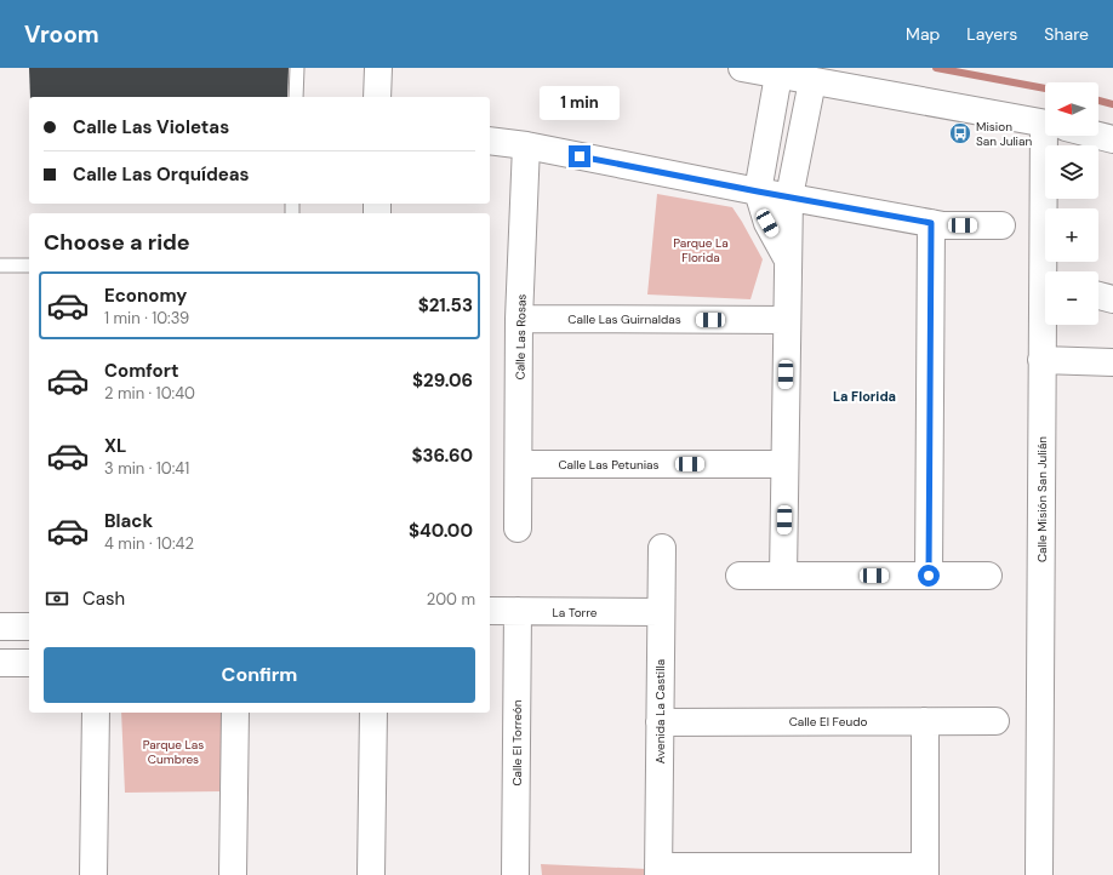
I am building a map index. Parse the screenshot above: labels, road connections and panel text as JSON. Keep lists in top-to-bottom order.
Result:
{
  "streets": {
    "street": [
      "Calle Las Guirnaldas",
      "Calle Las Rosas",
      "Calle Las Petunias",
      "Calle Misión San Julián",
      "La Torre",
      "Avenida La Castilla",
      "Calle El Feudo",
      "Calle El Torreón"
    ]
  },
  "crossings": [
    ["Calle Las Guirnaldas", "Calle Las Rosas"],
    ["Calle Las Rosas", "Calle Las Petunias"],
    ["La Torre", "Avenida La Castilla"],
    ["La Torre", "Calle El Torreón"],
    ["Avenida La Castilla", "Calle El Feudo"]
  ],
  "districts": ["La Florida"],
  "parks": ["Parque La Florida", "Parque Las Cumbres"],
  "places": {
    "bus stop": ["Mision San Julian"]
  },
  "north": "left",
  "page": {
    "header": "Vroom",
    "nav": ["Map", "Layers", "Share"],
    "map_buttons": ["+", "−"],
    "bubble": "1 min",
    "banner": ["Calle Las Violetas", "Calle Las Orquídeas"],
    "heading": "Choose a ride",
    "list": [
      {
        "name": "Economy",
        "note": "1 min · 10:39",
        "value": "$21.53"
      },
      {
        "name": "Comfort",
        "note": "2 min · 10:40",
        "value": "$29.06"
      },
      {
        "name": "XL",
        "note": "3 min · 10:41",
        "value": "$36.60"
      },
      {
        "name": "Black",
        "note": "4 min · 10:42",
        "value": "$40.00"
      }
    ],
    "pay": ["Cash", "200 m"],
    "buttons": "Confirm"
  }
}
